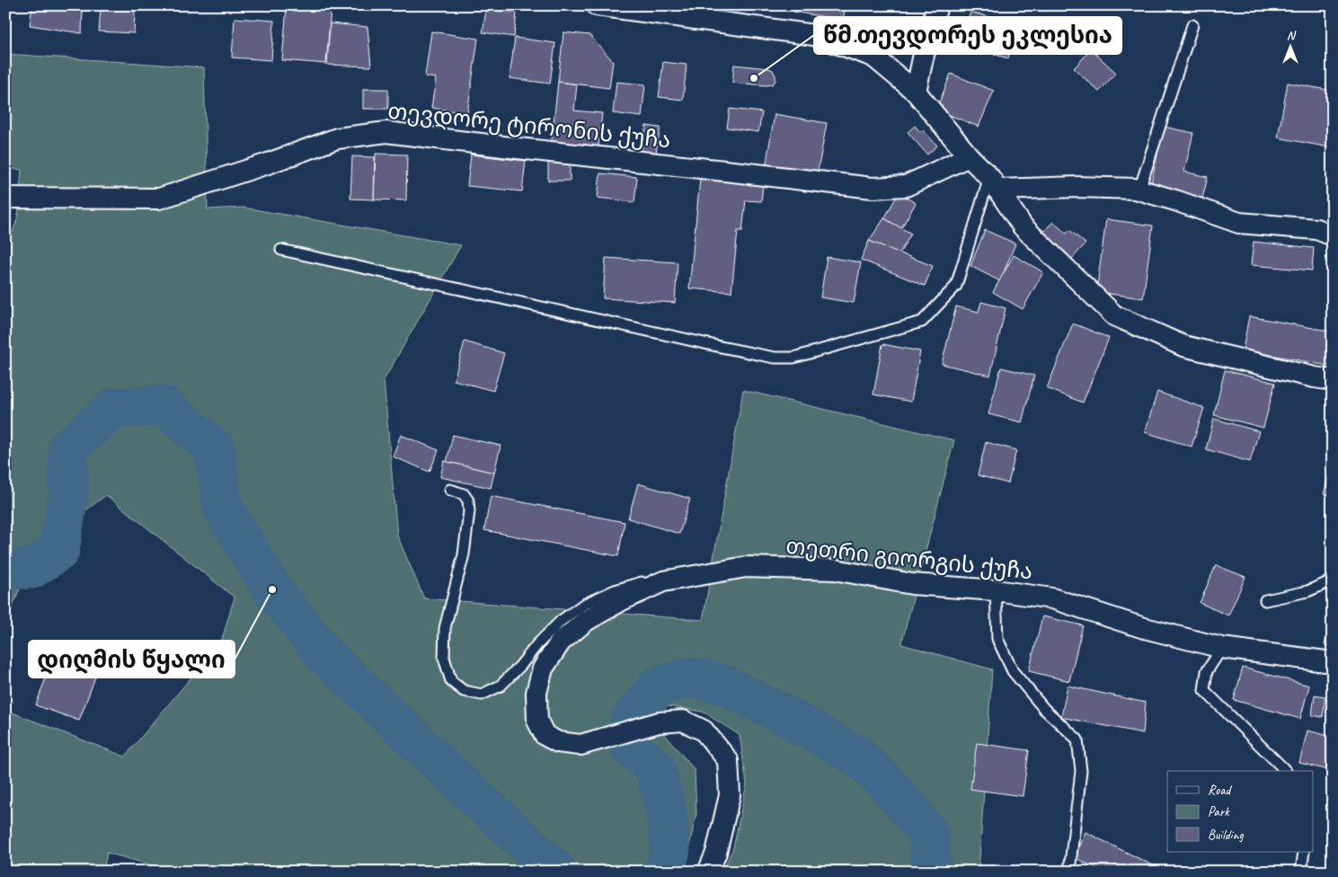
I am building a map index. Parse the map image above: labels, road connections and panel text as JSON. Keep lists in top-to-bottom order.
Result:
{
  "streets": {
    "street": ["თევდორე ტირონის ქუჩა", "თეთრი გიორგის ქუჩა"]
  },
  "places": ["წმ.თევდორეს ეკლესია", "დიღმის წყალი"],
  "legend": ["Road", "Park", "Building"],
  "north": "top"
}
